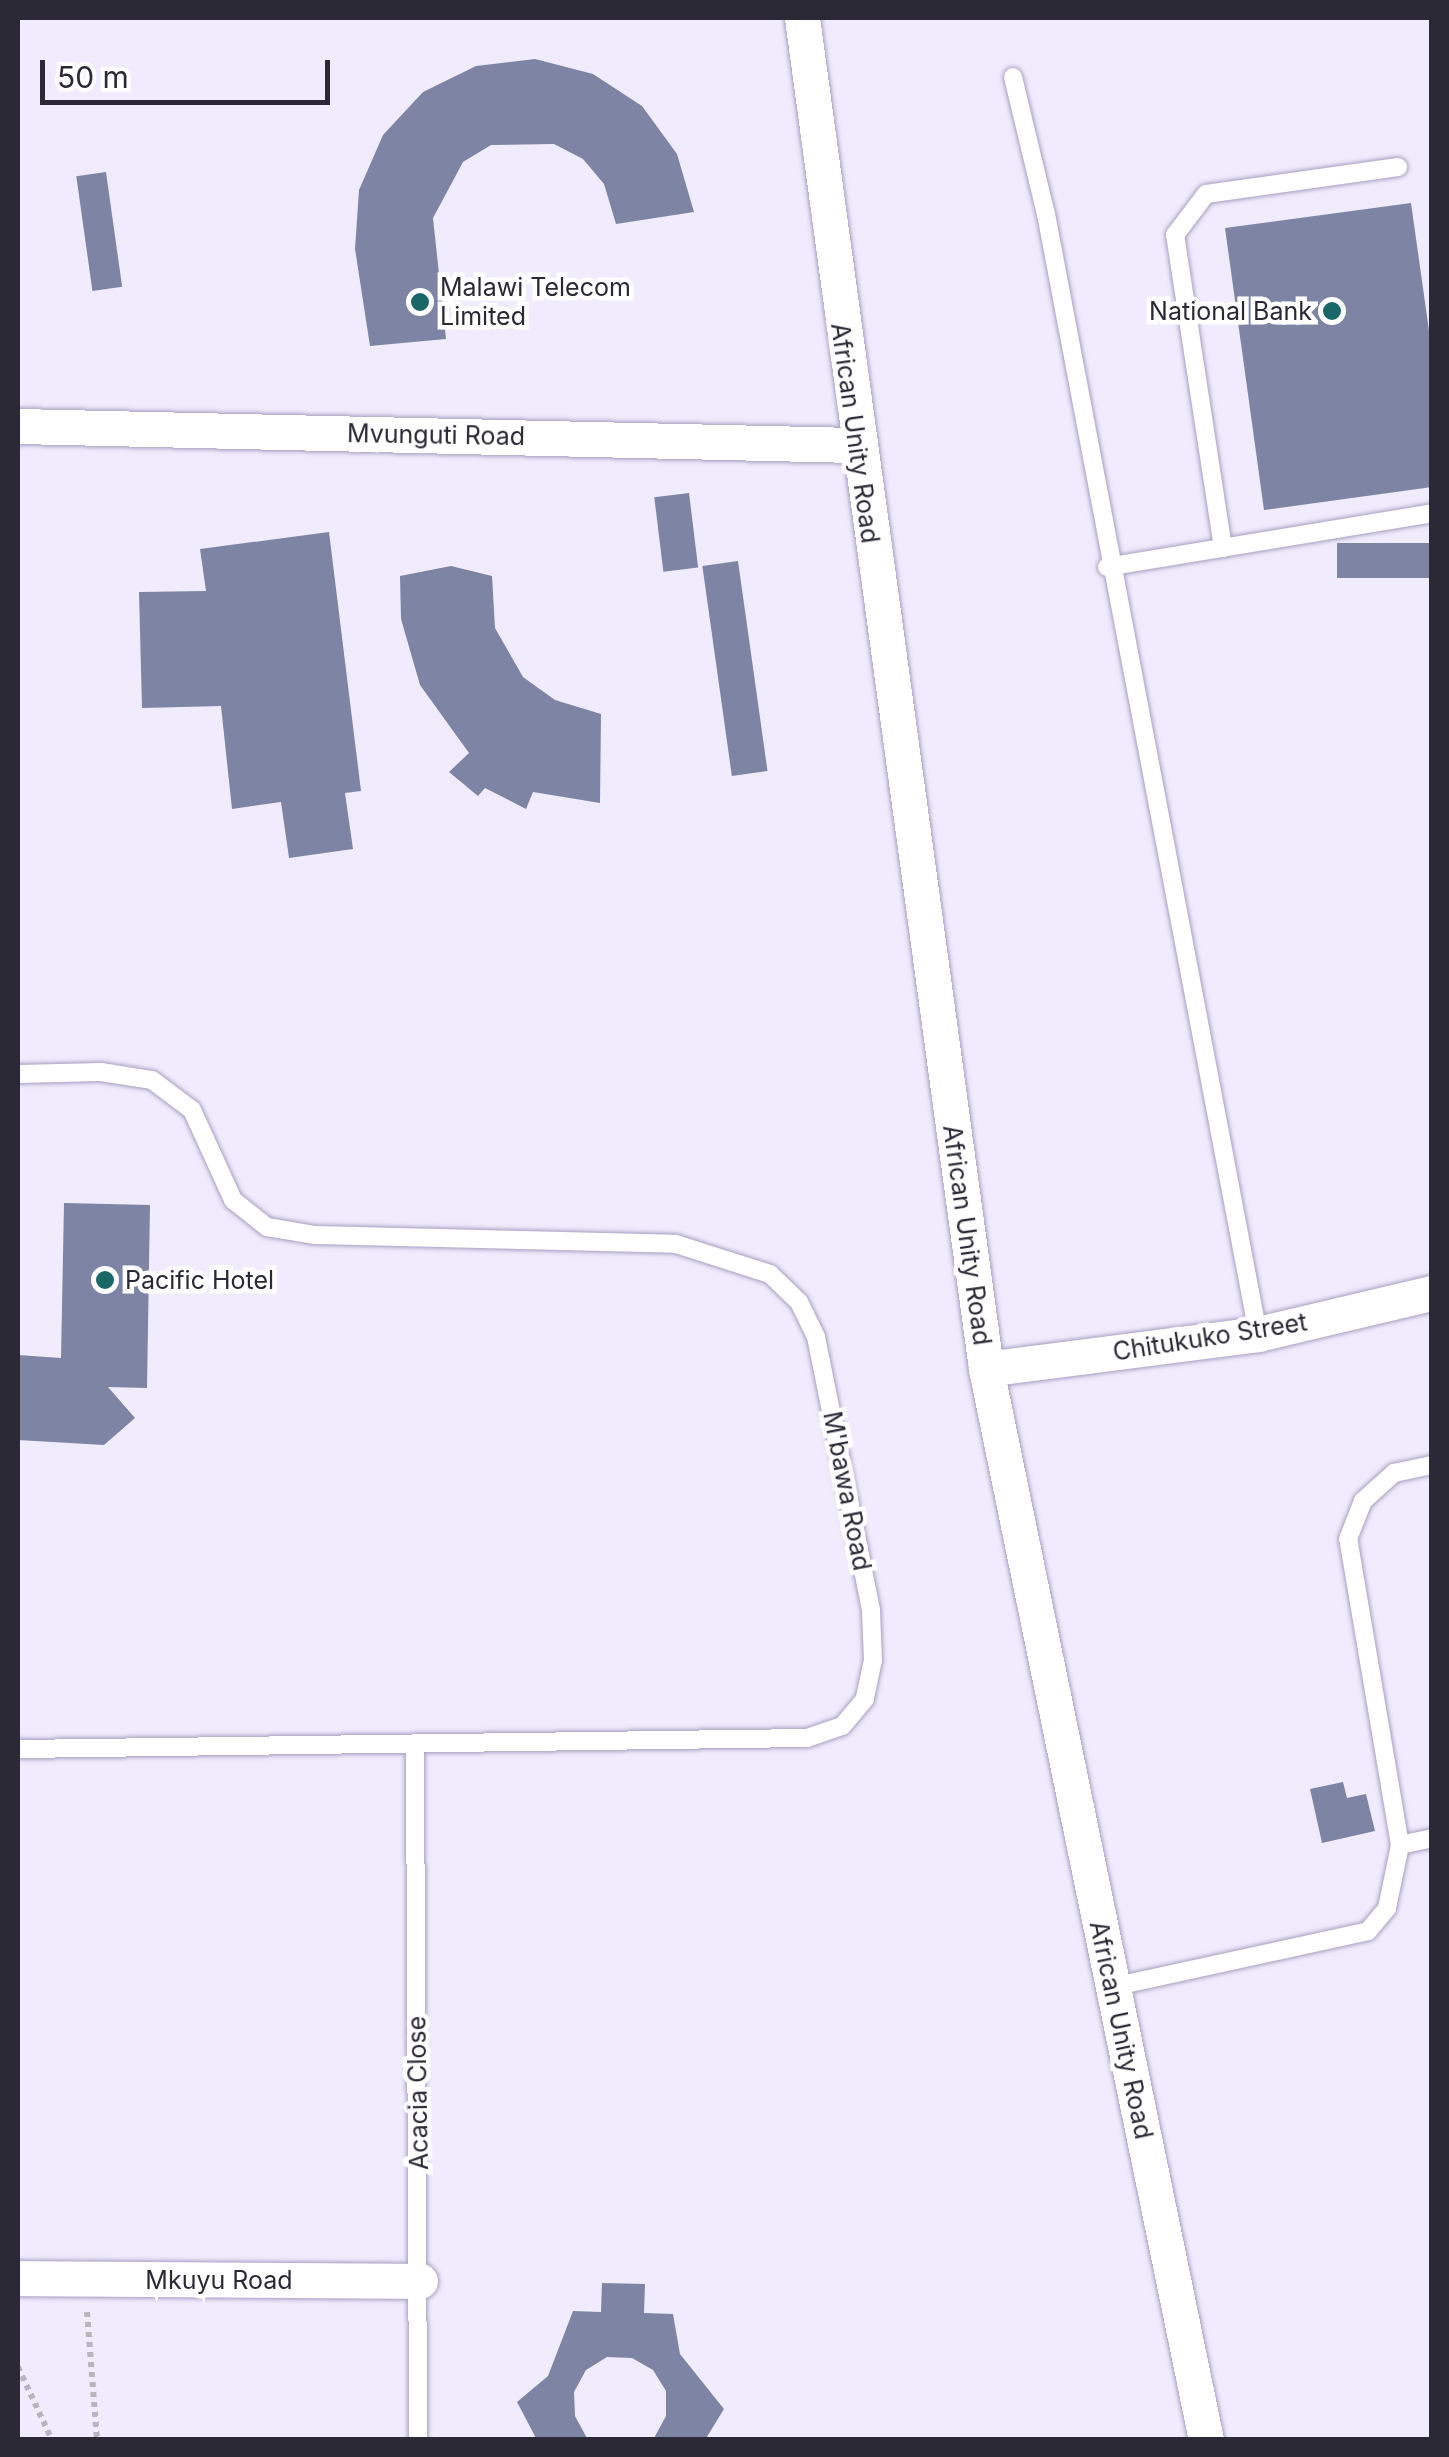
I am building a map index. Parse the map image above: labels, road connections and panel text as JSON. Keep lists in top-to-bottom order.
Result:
{
  "streets": {
    "street": [
      "African Unity Road",
      "Mvunguti Road",
      "Chitukuko Street",
      "Mkuyu Road"
    ],
    "lane": ["M'bawa Road", "Acacia Close"]
  },
  "crossings": [
    ["African Unity Road", "Mvunguti Road"],
    ["African Unity Road", "Chitukuko Street"],
    ["M'bawa Road", "Acacia Close"],
    ["Acacia Close", "Mkuyu Road"]
  ],
  "places": ["Malawi Telecom Limited", "National Bank", "Pacific Hotel"],
  "scale_bar": "50 m"
}
